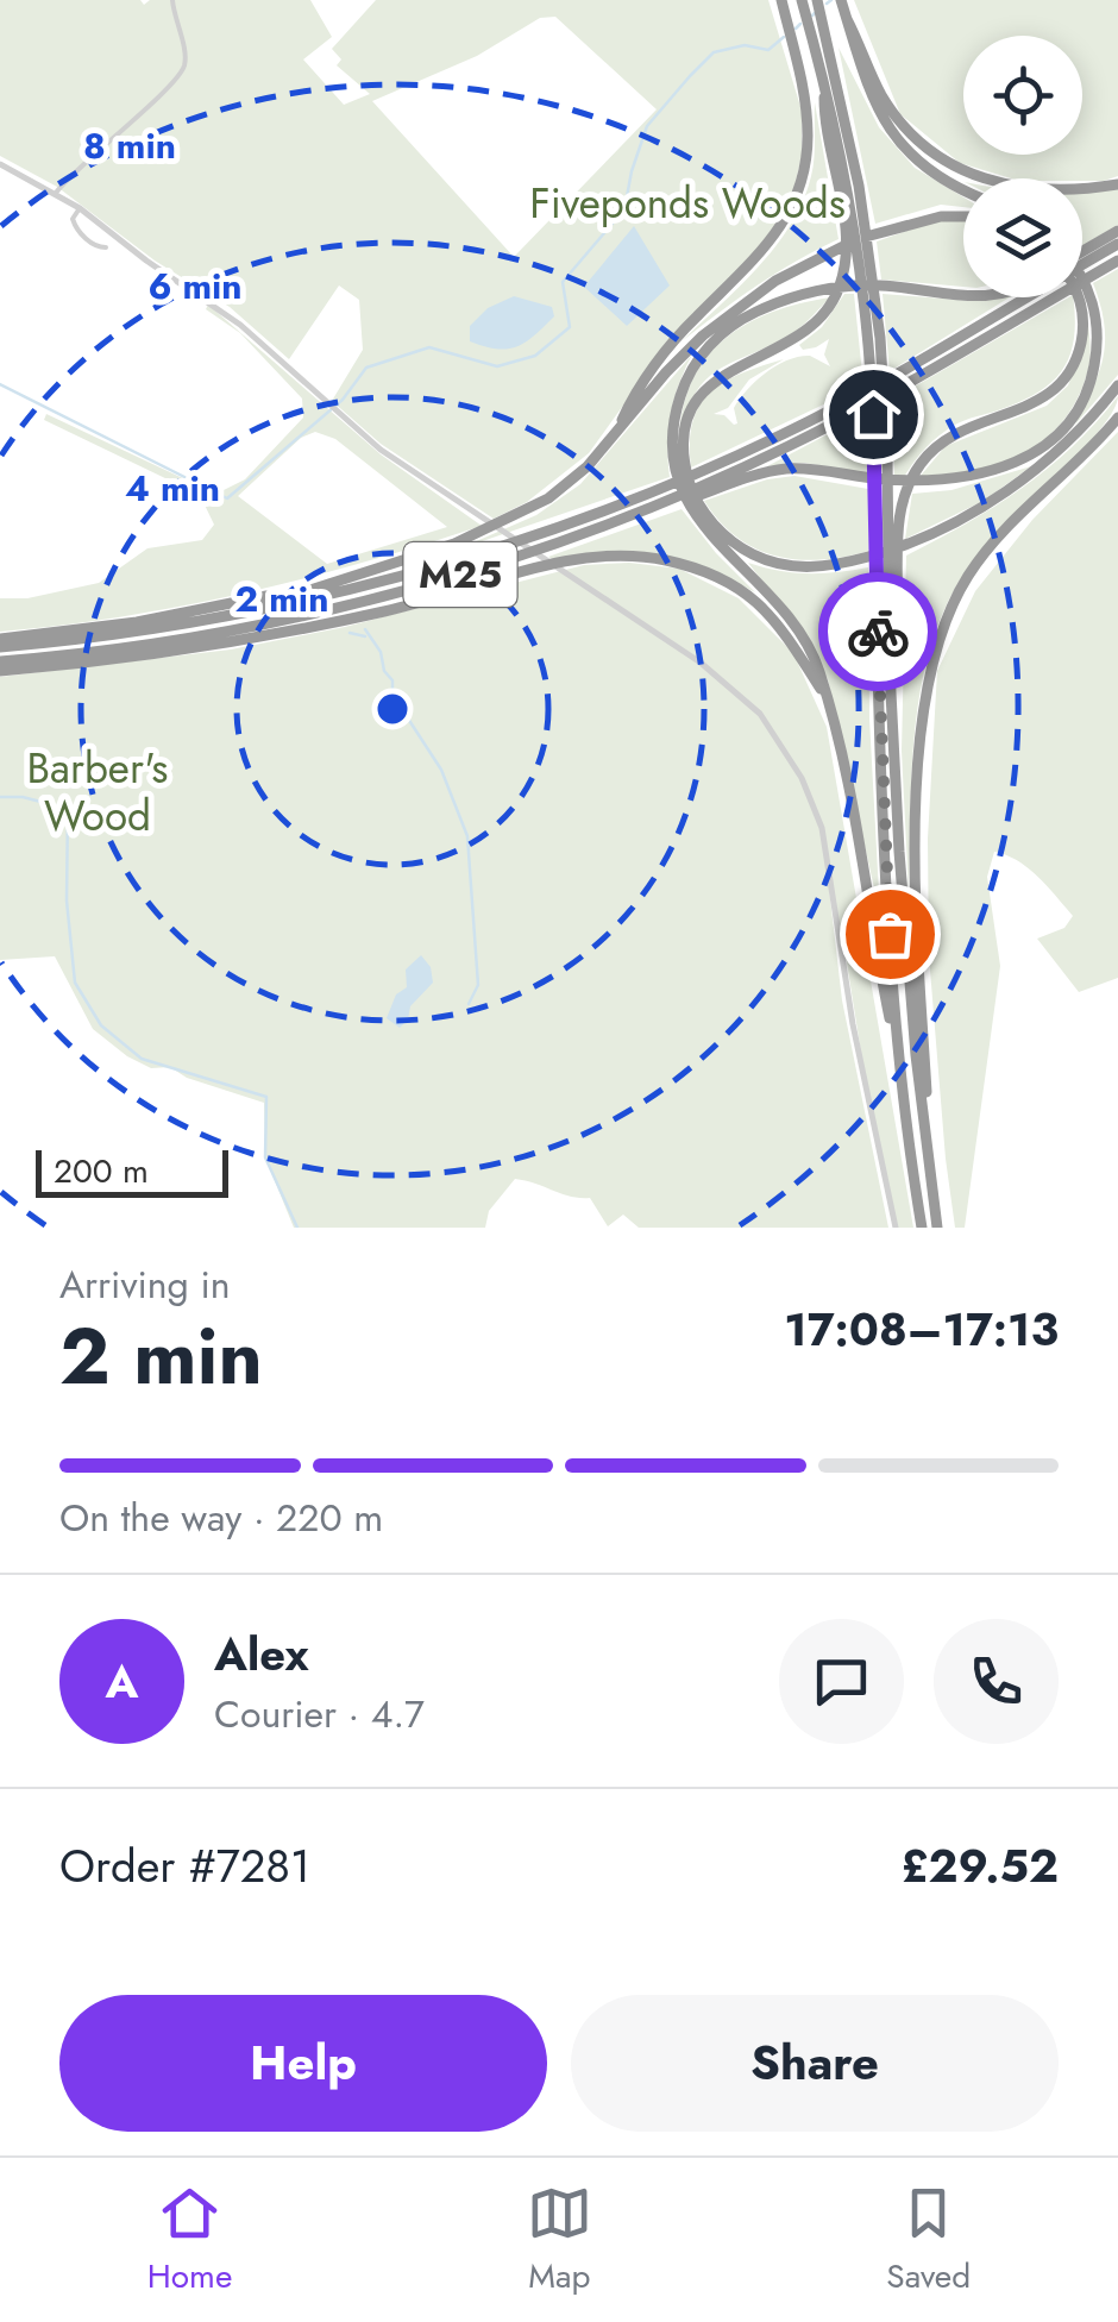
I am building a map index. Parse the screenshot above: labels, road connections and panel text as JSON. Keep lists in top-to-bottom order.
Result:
{
  "streets": {
    "highway": ["M25"]
  },
  "parks": ["Fiveponds Woods", "Barber's Wood"],
  "scale_bar": "200 m",
  "page": {
    "scale": "200 m",
    "heading": ["2 min", "Arriving in", "17:08–17:13"],
    "panel": [
      "Alex",
      "Courier · 4.7",
      "Order #7281",
      "£29.52"
    ],
    "bar": "On the way · 220 m",
    "round": "A",
    "buttons": ["Help", "Share"],
    "tabs": ["Home", "Map", "Saved"]
  },
  "rings": [
    "8 min",
    "6 min",
    "4 min",
    "2 min"
  ]
}
